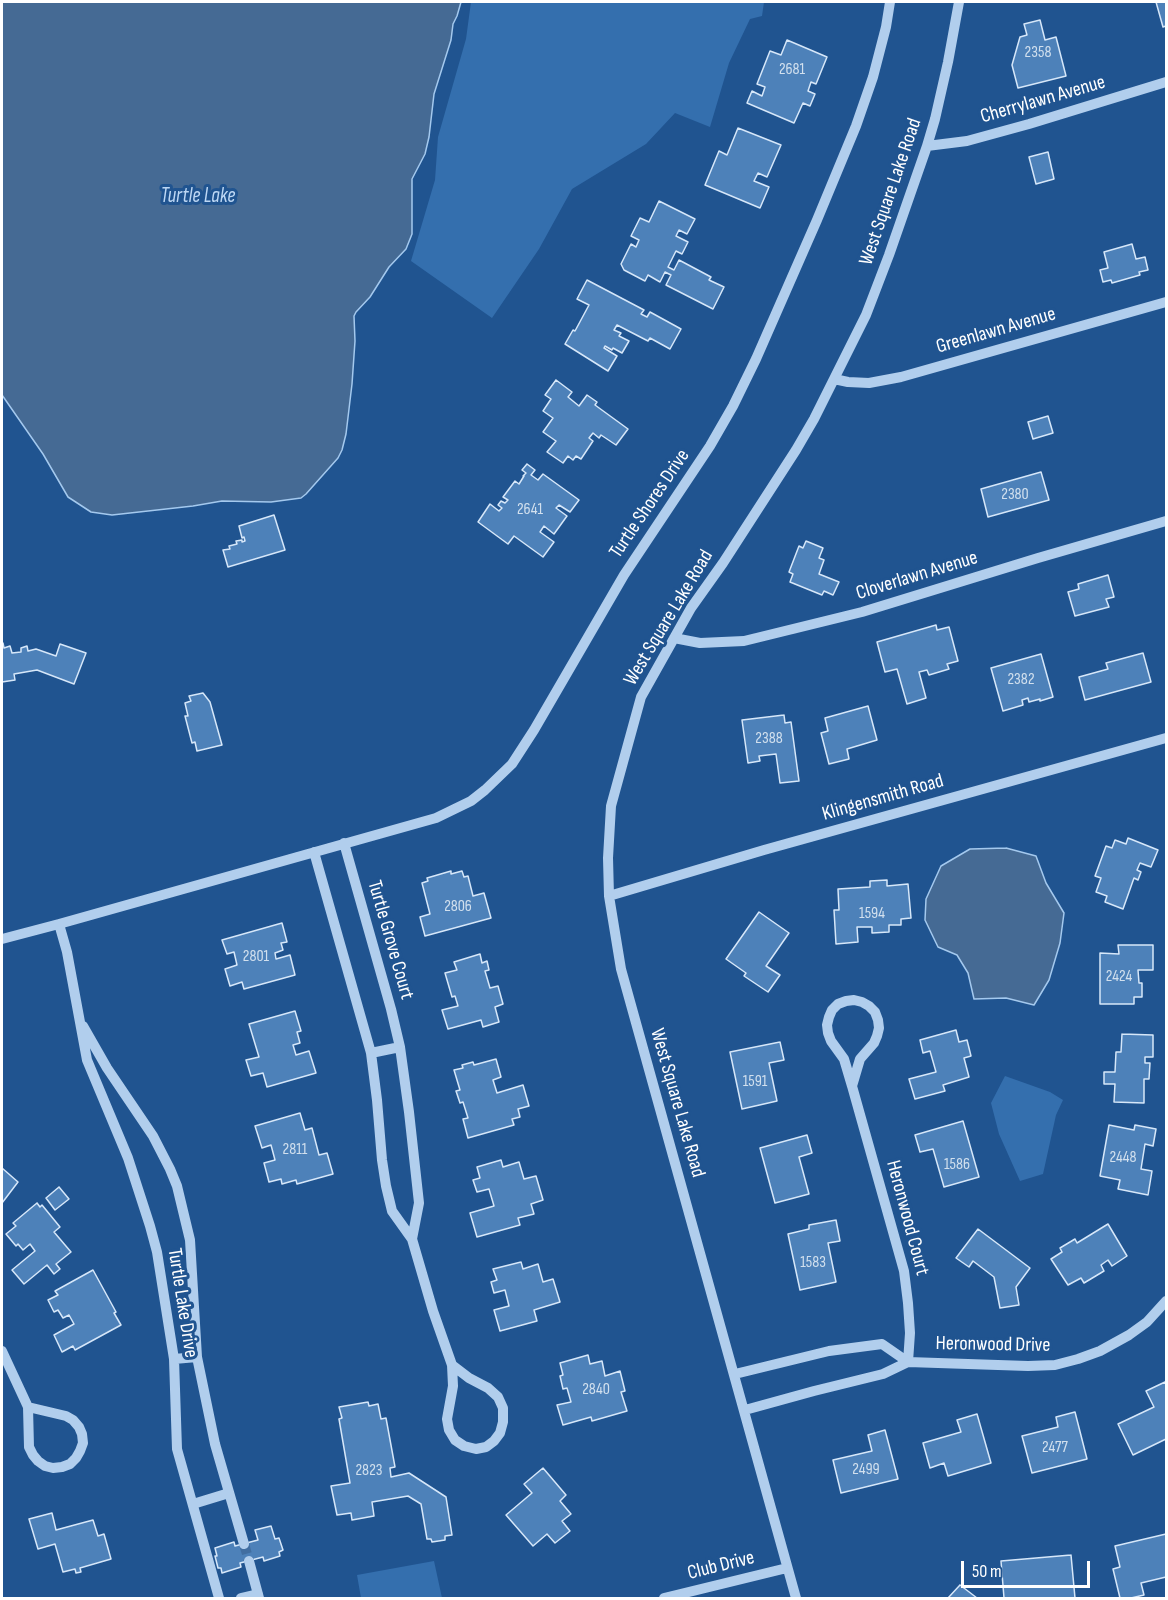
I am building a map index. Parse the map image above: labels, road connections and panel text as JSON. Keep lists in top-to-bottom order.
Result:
{
  "streets": {
    "street": [
      "Cherrylawn Avenue",
      "West Square Lake Road",
      "Greenlawn Avenue",
      "Turtle Shores Drive",
      "Cloverlawn Avenue",
      "Klingensmith Road",
      "Turtle Grove Court",
      "Heronwood Court",
      "Turtle Lake Drive",
      "Heronwood Drive",
      "Club Drive"
    ]
  },
  "crossings": [
    ["Cherrylawn Avenue", "West Square Lake Road"],
    ["West Square Lake Road", "Greenlawn Avenue"],
    ["West Square Lake Road", "Cloverlawn Avenue"],
    ["West Square Lake Road", "Klingensmith Road"],
    ["West Square Lake Road", "Heronwood Drive"],
    ["West Square Lake Road", "Club Drive"],
    ["Turtle Shores Drive", "Turtle Grove Court"],
    ["Turtle Shores Drive", "Turtle Lake Drive"],
    ["Heronwood Court", "Heronwood Drive"]
  ],
  "water": ["Turtle Lake"],
  "house_numbers": [
    "2358",
    "2681",
    "2380",
    "2641",
    "2382",
    "2388",
    "2806",
    "1594",
    "2801",
    "2424",
    "1591",
    "2811",
    "2448",
    "1586",
    "1583",
    "2840",
    "2477",
    "2499",
    "2823"
  ],
  "scale_bar": "50 m"
}
